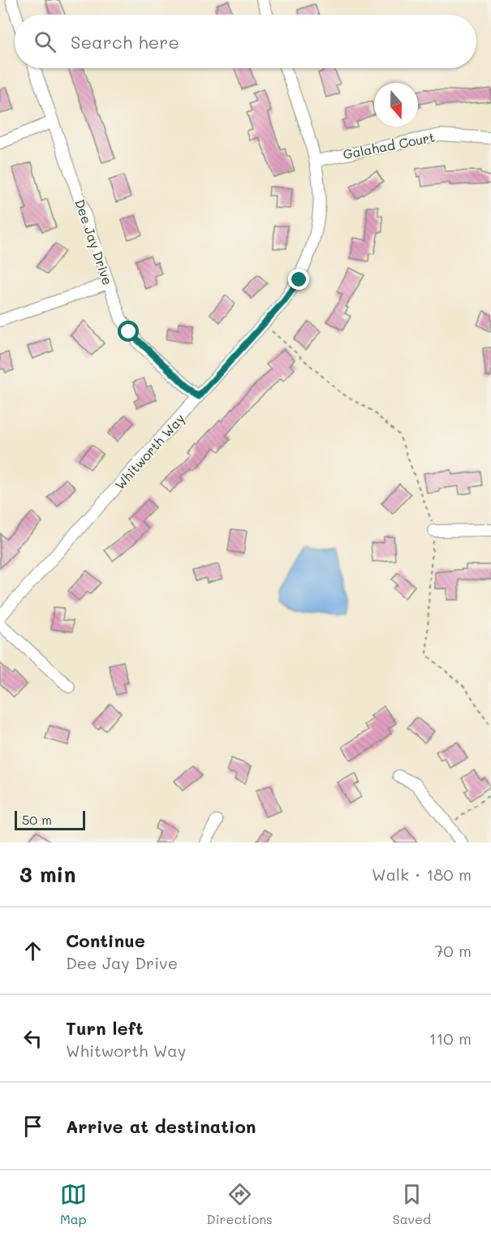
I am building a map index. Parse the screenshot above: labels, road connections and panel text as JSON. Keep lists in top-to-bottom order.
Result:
{
  "streets": {
    "street": ["Galahad Court", "Dee Jay Drive", "Whitworth Way"]
  },
  "crossings": [
    ["Galahad Court", "Whitworth Way"],
    ["Dee Jay Drive", "Whitworth Way"]
  ],
  "scale_bar": "50 m",
  "north": "bottom",
  "page": {
    "search": "Search here",
    "scale": "50 m",
    "heading": ["3 min", "Walk · 180 m"],
    "list": [
      ["Continue", "Dee Jay Drive", "70 m"],
      ["Turn left", "Whitworth Way", "110 m"],
      "Arrive at destination"
    ],
    "nav": ["Map", "Directions", "Saved"]
  }
}
